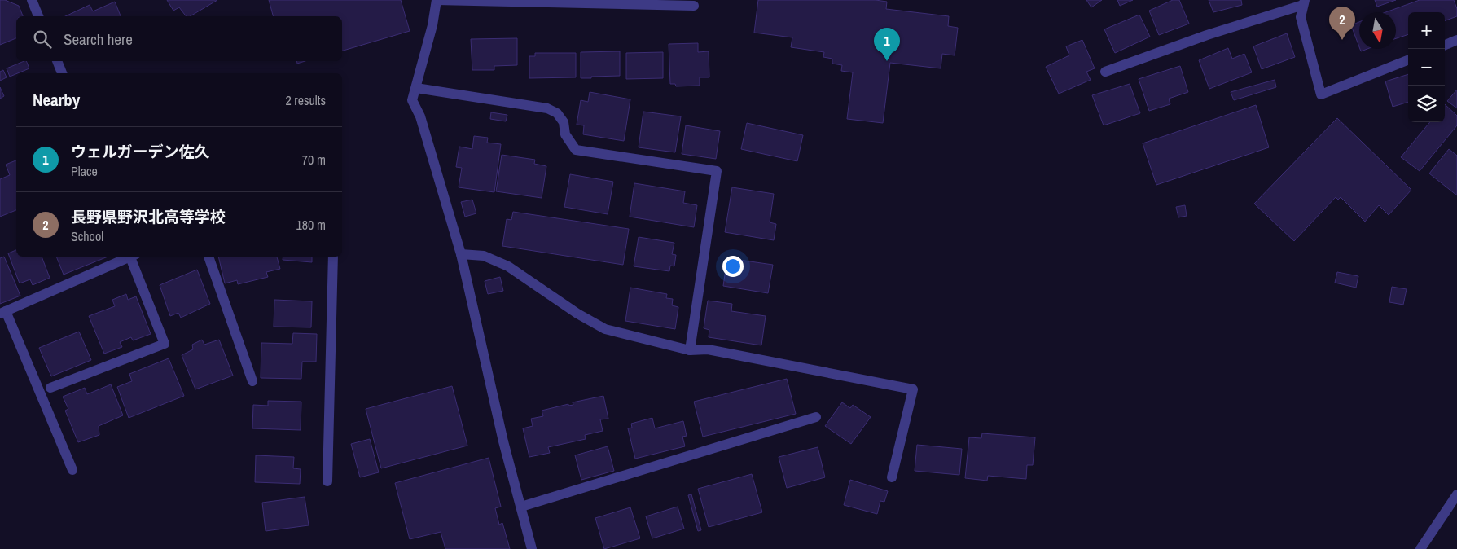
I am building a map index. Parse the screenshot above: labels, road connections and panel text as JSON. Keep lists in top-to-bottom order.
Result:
{
  "north": "bottom",
  "page": {
    "pins": ["2", "1"],
    "map_buttons": ["+", "−"],
    "search": "Search here",
    "heading": ["Nearby", "2 results"],
    "list": [
      {
        "mark": "1",
        "name": "ウェルガーデン佐久",
        "note": "Place",
        "value": "70 m"
      },
      {
        "mark": "2",
        "name": "長野県野沢北高等学校",
        "note": "School",
        "value": "180 m"
      }
    ]
  }
}
